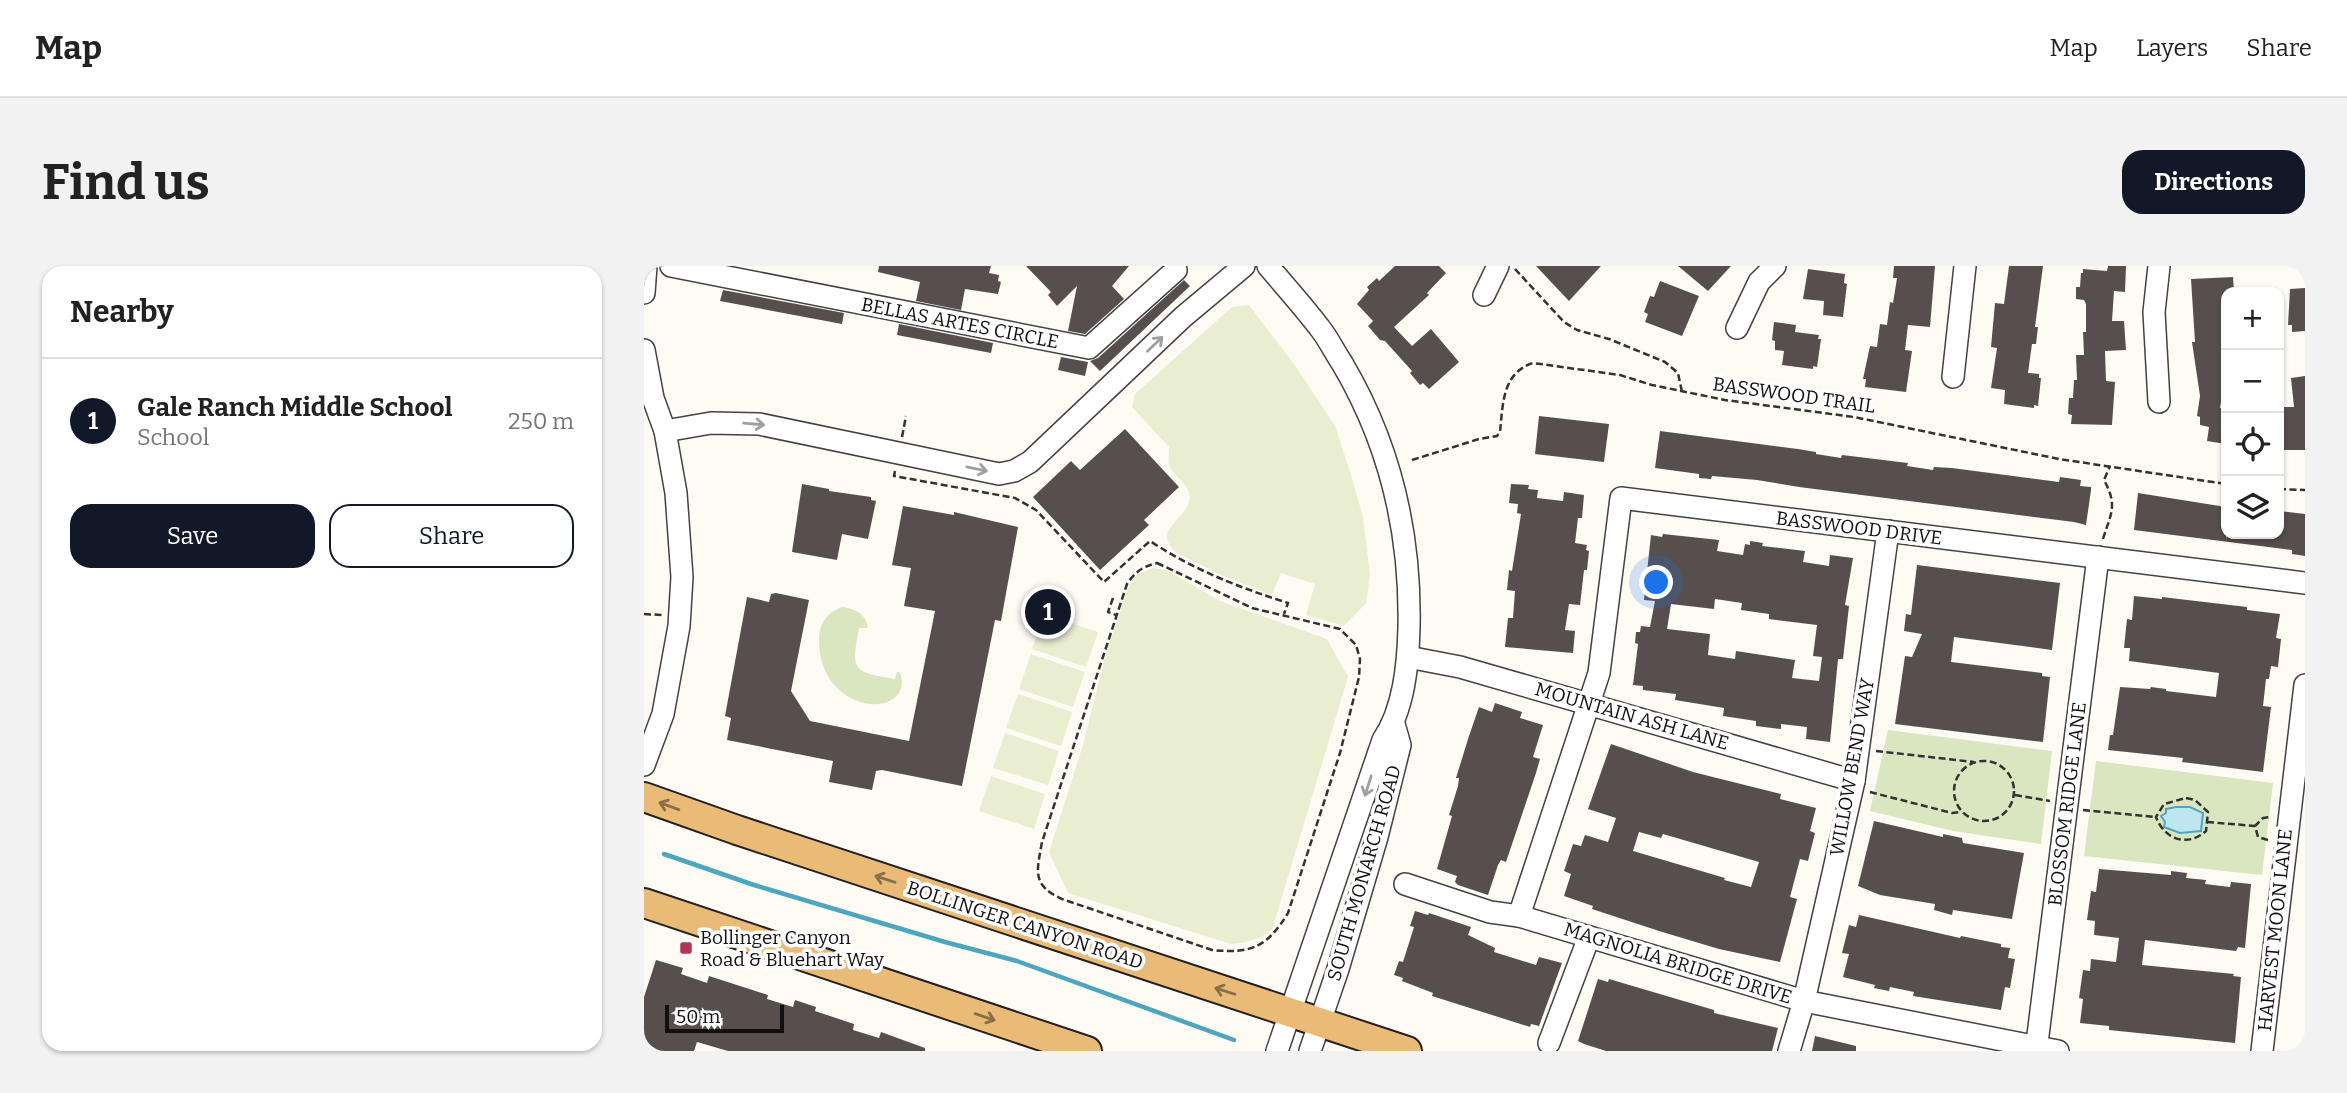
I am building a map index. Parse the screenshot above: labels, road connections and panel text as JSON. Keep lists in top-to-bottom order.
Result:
{
  "streets": {
    "main road": ["BOLLINGER CANYON ROAD"],
    "street": [
      "BELLAS ARTES CIRCLE",
      "BASSWOOD DRIVE",
      "MOUNTAIN ASH LANE",
      "WILLOW BEND WAY",
      "BLOSSOM RIDGE LANE",
      "SOUTH MONARCH ROAD",
      "HARVEST MOON LANE",
      "MAGNOLIA BRIDGE DRIVE"
    ],
    "path": ["BASSWOOD TRAIL"]
  },
  "crossings": [
    ["BASSWOOD DRIVE", "MOUNTAIN ASH LANE"],
    ["BASSWOOD DRIVE", "WILLOW BEND WAY"],
    ["BASSWOOD DRIVE", "BLOSSOM RIDGE LANE"],
    ["MOUNTAIN ASH LANE", "WILLOW BEND WAY"],
    ["MOUNTAIN ASH LANE", "SOUTH MONARCH ROAD"],
    ["WILLOW BEND WAY", "MAGNOLIA BRIDGE DRIVE"],
    ["BLOSSOM RIDGE LANE", "MAGNOLIA BRIDGE DRIVE"],
    ["SOUTH MONARCH ROAD", "BOLLINGER CANYON ROAD"]
  ],
  "places": {
    "transit": ["Bollinger Canyon Road & Bluehart Way"]
  },
  "scale_bar": "50 m",
  "page": {
    "header": "Map",
    "nav": ["Map", "Layers", "Share"],
    "buttons": [
      "Directions",
      ["Save", "Share"]
    ],
    "title": "Find us",
    "heading": "Nearby",
    "map_buttons": ["+", "−"],
    "list": [
      {
        "mark": "1",
        "name": "Gale Ranch Middle School",
        "note": "School",
        "value": "250 m"
      }
    ],
    "pins": "1",
    "scale": "50 m"
  }
}
